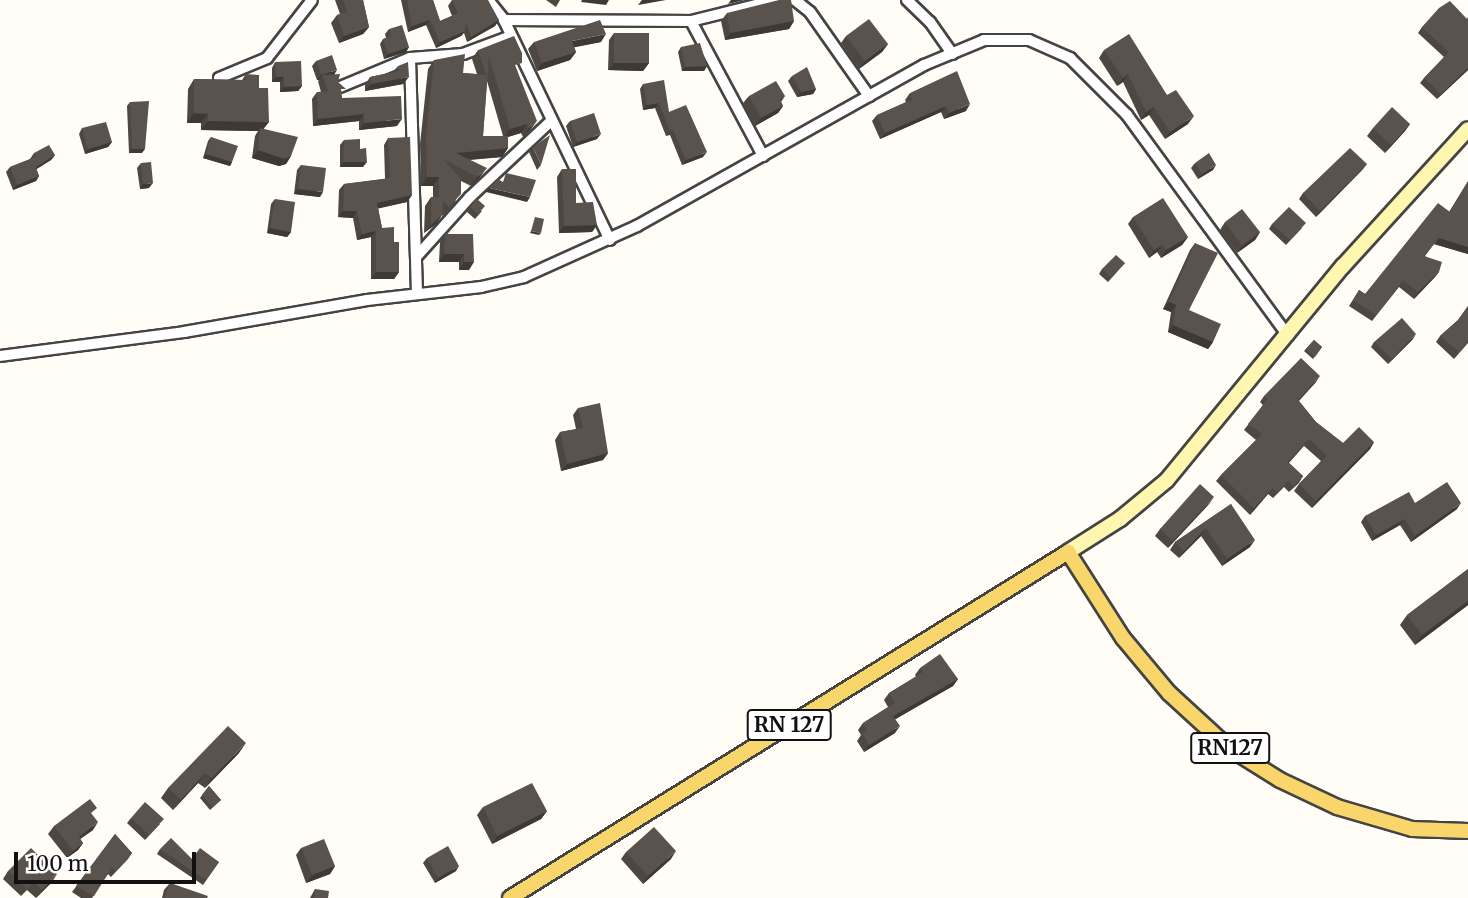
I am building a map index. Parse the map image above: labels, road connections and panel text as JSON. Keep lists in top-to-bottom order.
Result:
{
  "streets": {
    "main road": ["RN 127", "RN127"]
  },
  "crossings": [
    ["RN 127", "RN127"]
  ],
  "scale_bar": "100 m"
}
